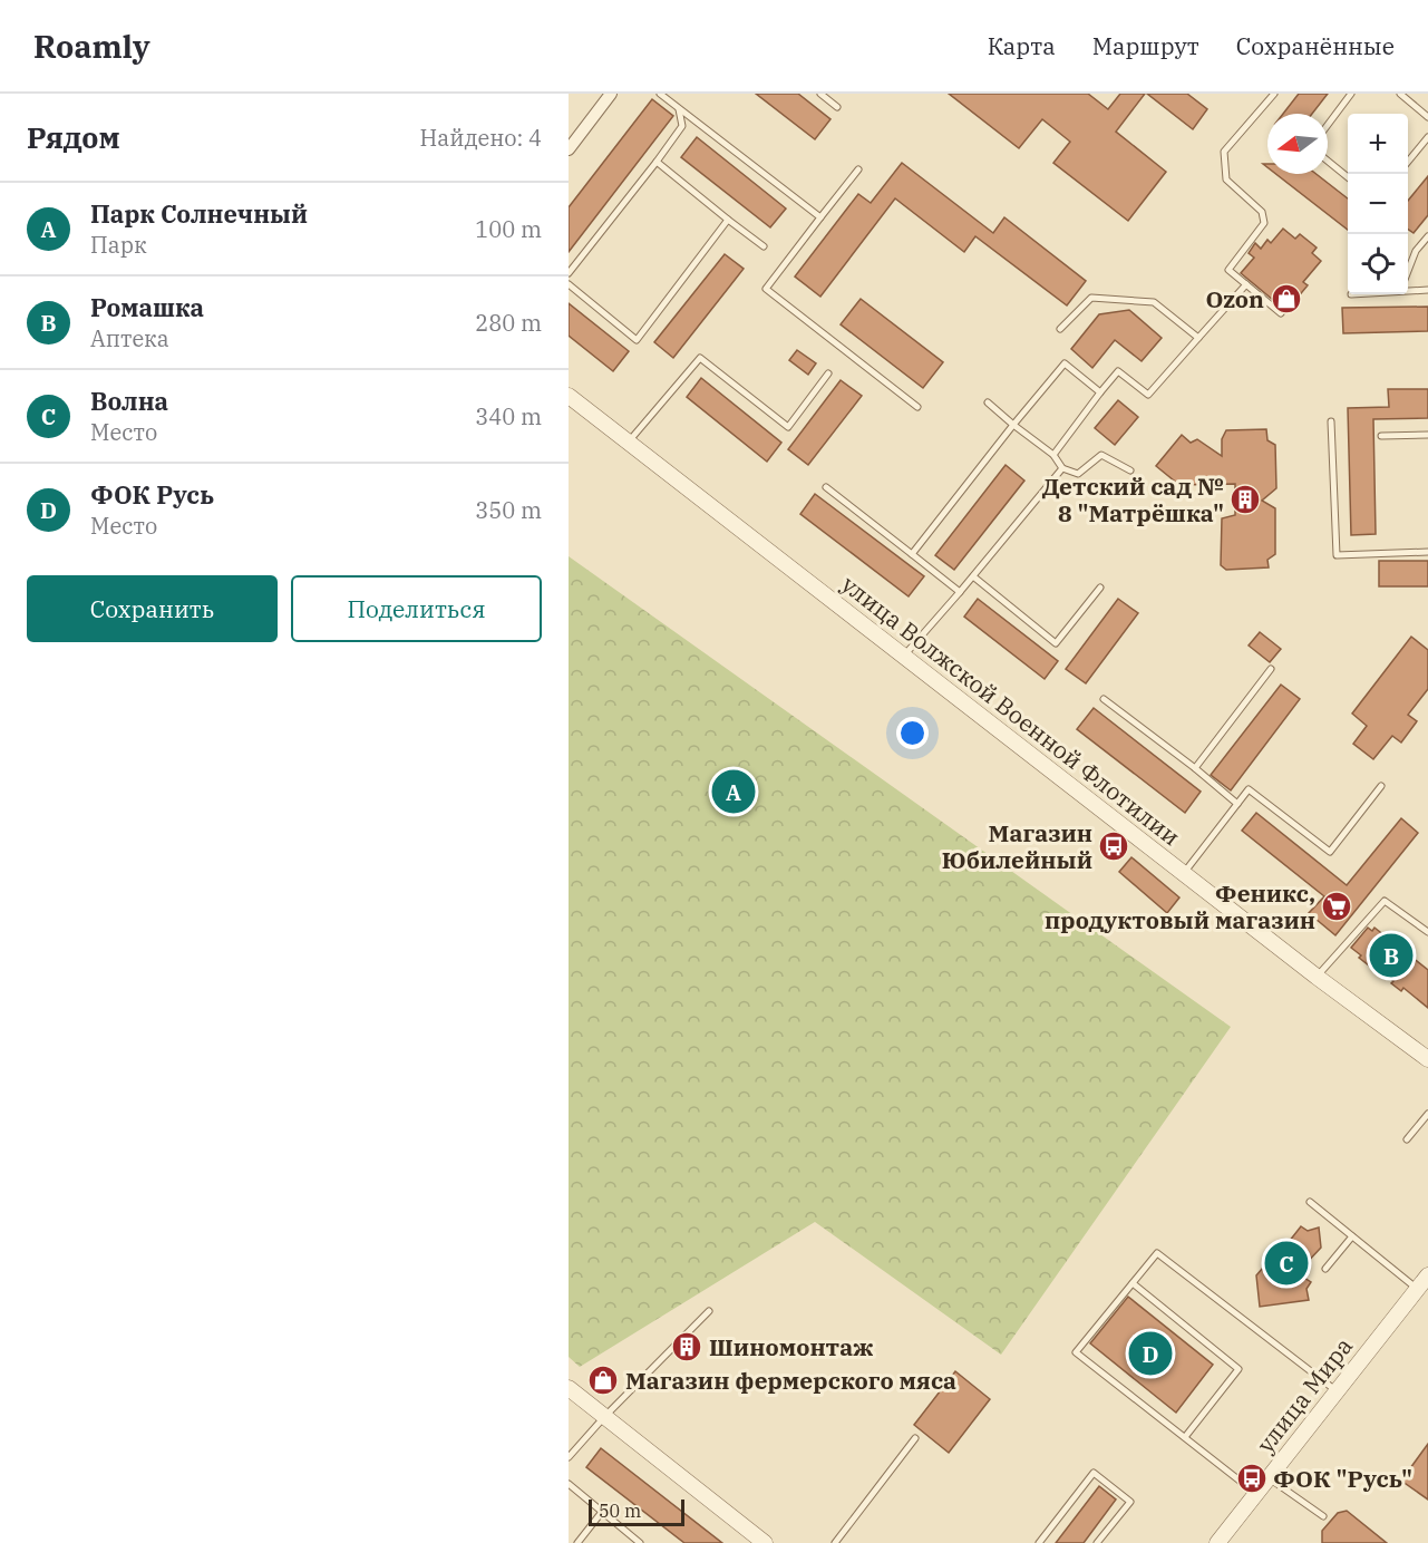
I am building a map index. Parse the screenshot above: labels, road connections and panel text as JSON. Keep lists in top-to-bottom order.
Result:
{
  "streets": {
    "street": ["улица Волжской Военной Флотилии", "улица Мира"]
  },
  "places": {
    "shop": ["Ozon", "Магазин фермерского мяса"],
    "building": ["Детский сад № 8 \"Матрёшка\"", "Шиномонтаж"],
    "bus stop": ["Магазин Юбилейный", "ФОК \"Русь\""],
    "supermarket": ["Феникс, продуктовый магазин"]
  },
  "scale_bar": "50 m",
  "north": "left",
  "page": {
    "header": "Roamly",
    "nav": ["Карта", "Маршрут", "Сохранённые"],
    "heading": ["Рядом", "Найдено: 4"],
    "map_buttons": ["+", "−"],
    "list": [
      {
        "mark": "A",
        "name": "Парк Солнечный",
        "note": "Парк",
        "value": "100 m"
      },
      {
        "mark": "B",
        "name": "Ромашка",
        "note": "Аптека",
        "value": "280 m"
      },
      {
        "mark": "C",
        "name": "Волна",
        "note": "Место",
        "value": "340 m"
      },
      {
        "mark": "D",
        "name": "ФОК Русь",
        "note": "Место",
        "value": "350 m"
      }
    ],
    "buttons": ["Сохранить", "Поделиться"],
    "pins": [
      "A",
      "B",
      "C",
      "D"
    ],
    "scale": "50 m"
  }
}
